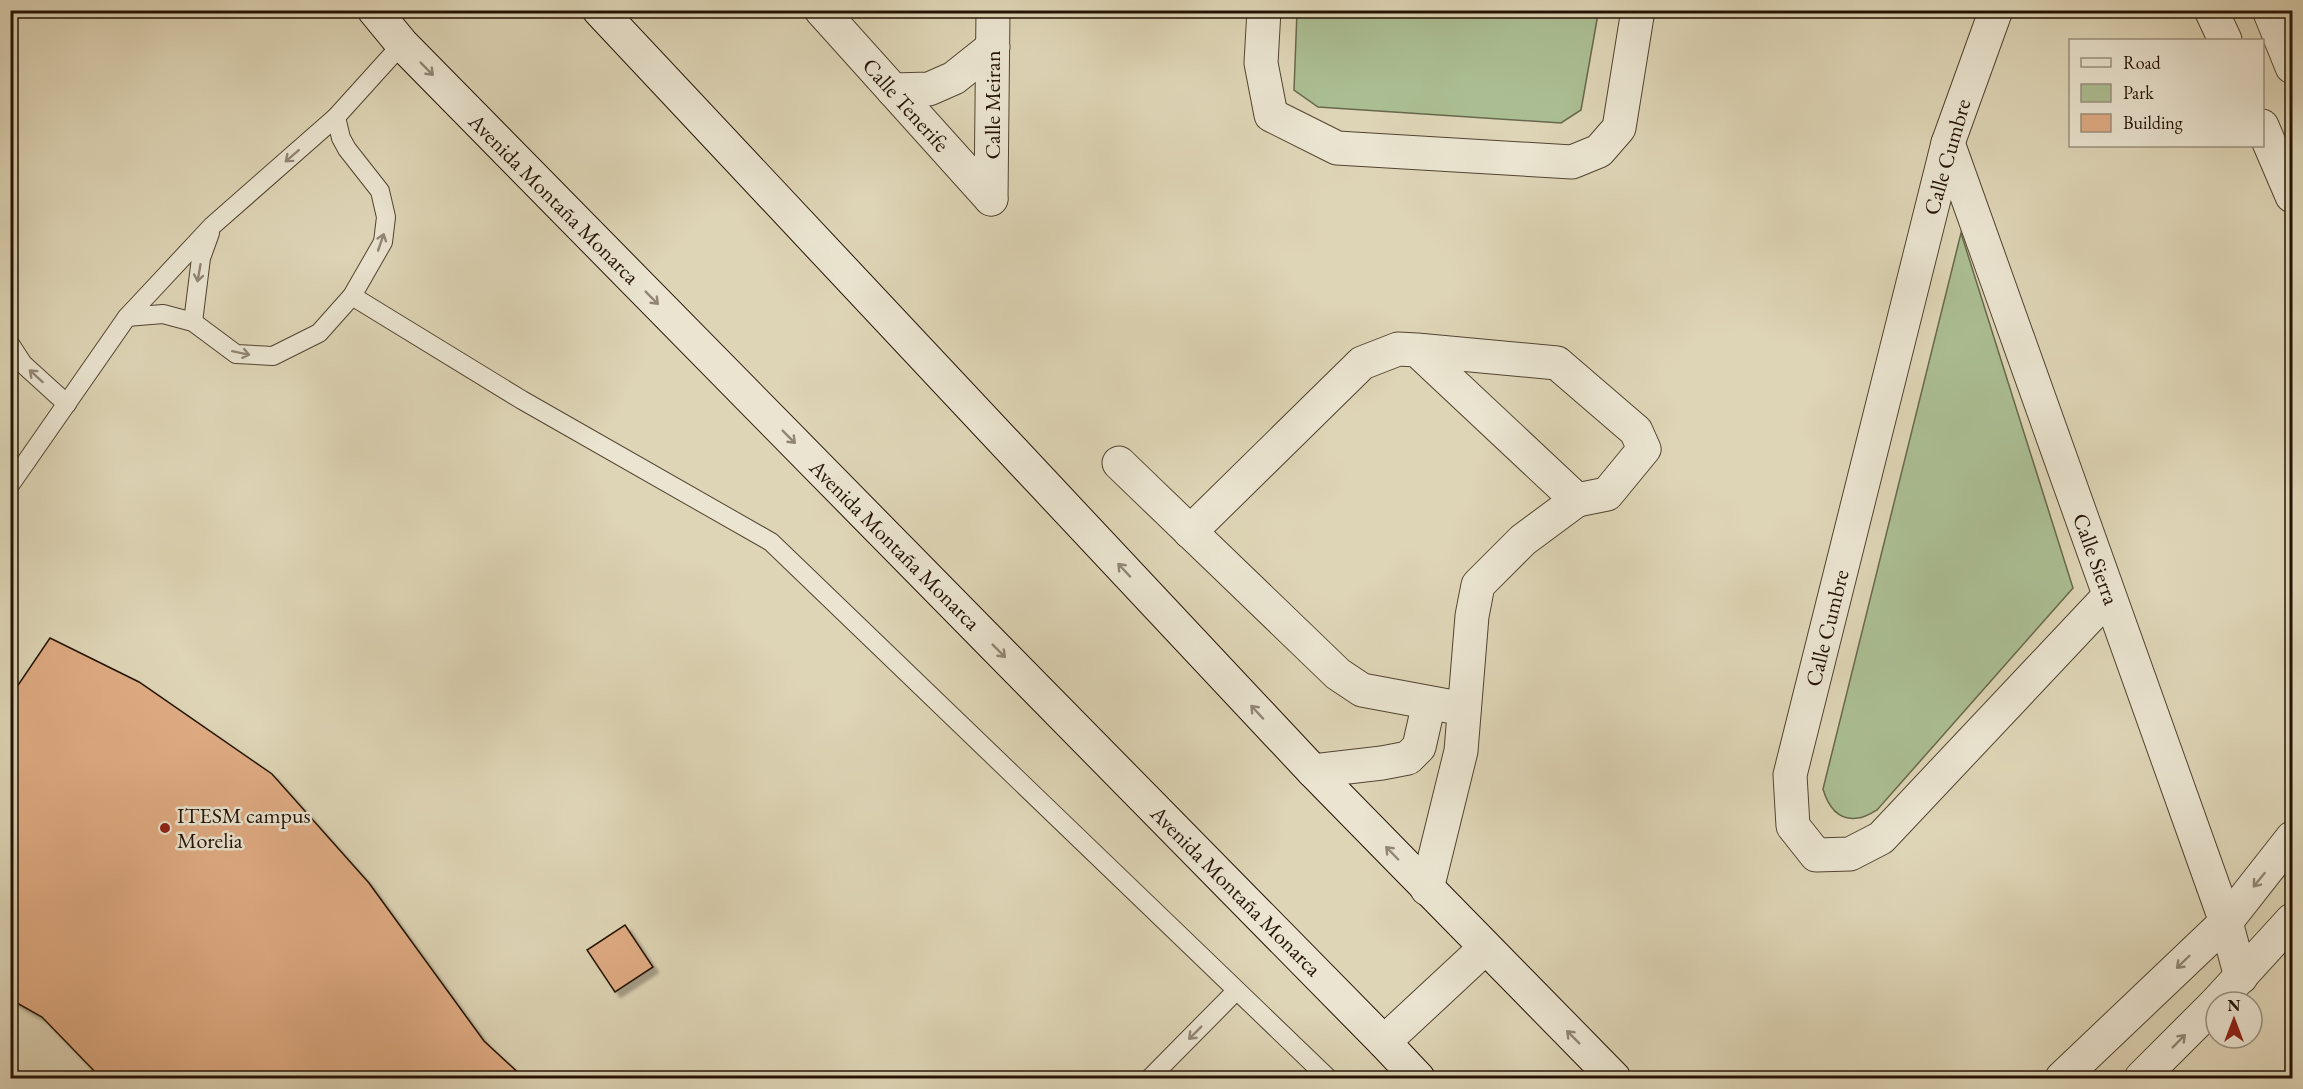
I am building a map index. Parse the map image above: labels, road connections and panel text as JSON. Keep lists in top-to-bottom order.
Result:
{
  "streets": {
    "street": [
      "Calle Tenerife",
      "Calle Meiran",
      "Calle Cumbre",
      "Avenida Montaña Monarca",
      "Calle Sierra"
    ]
  },
  "crossings": [
    ["Calle Tenerife", "Calle Meiran"],
    ["Calle Cumbre", "Calle Sierra"]
  ],
  "places": ["ITESM campus Morelia"],
  "legend": ["Road", "Park", "Building"],
  "north": "top"
}
